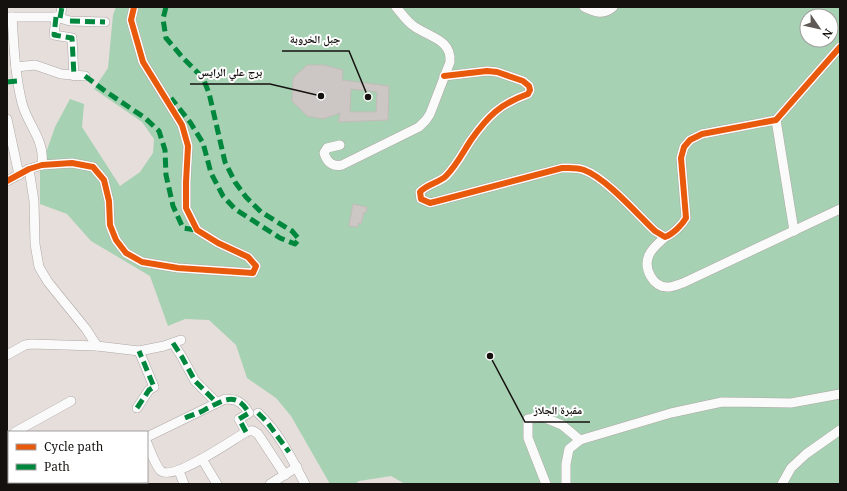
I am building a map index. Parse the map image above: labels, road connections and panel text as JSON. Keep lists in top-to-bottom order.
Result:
{
  "places": ["برج علي الرايس", "جبل الخروبة", "مقبرة الجلاز"],
  "legend": ["Cycle path", "Path"],
  "north": "bottom right"
}
